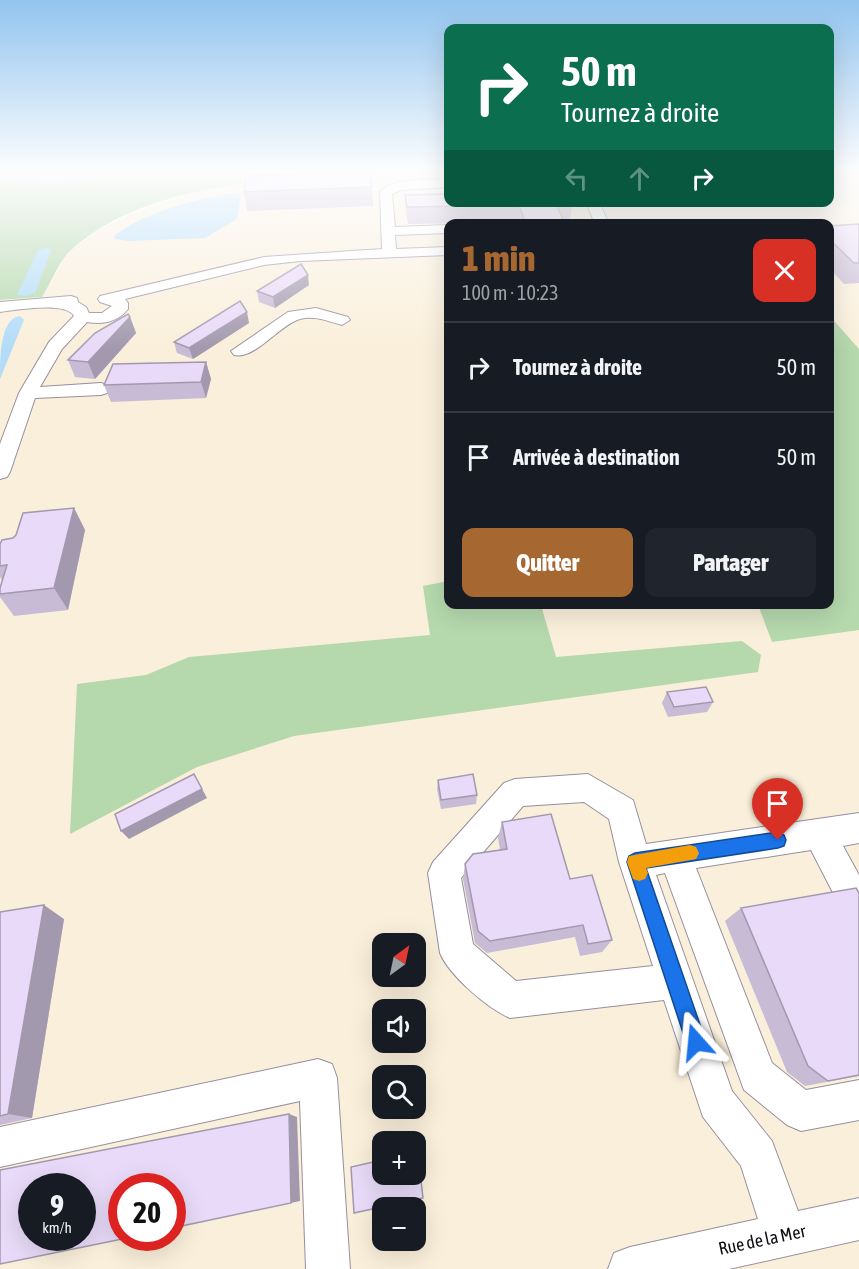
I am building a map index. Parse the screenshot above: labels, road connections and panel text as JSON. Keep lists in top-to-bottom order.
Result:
{
  "streets": {
    "street": ["Rue de la Mer"]
  },
  "north": "top right",
  "page": {
    "turn": ["50 m", "Tournez à droite"],
    "heading": ["1 min", "100 m · 10:23"],
    "list": [
      {
        "name": "Tournez à droite",
        "value": "50 m"
      },
      {
        "name": "Arrivée à destination",
        "value": "50 m"
      }
    ],
    "buttons": ["Quitter", "Partager"],
    "map_buttons": ["+", "−"],
    "speed": "9 km/h",
    "limit": "20"
  }
}
